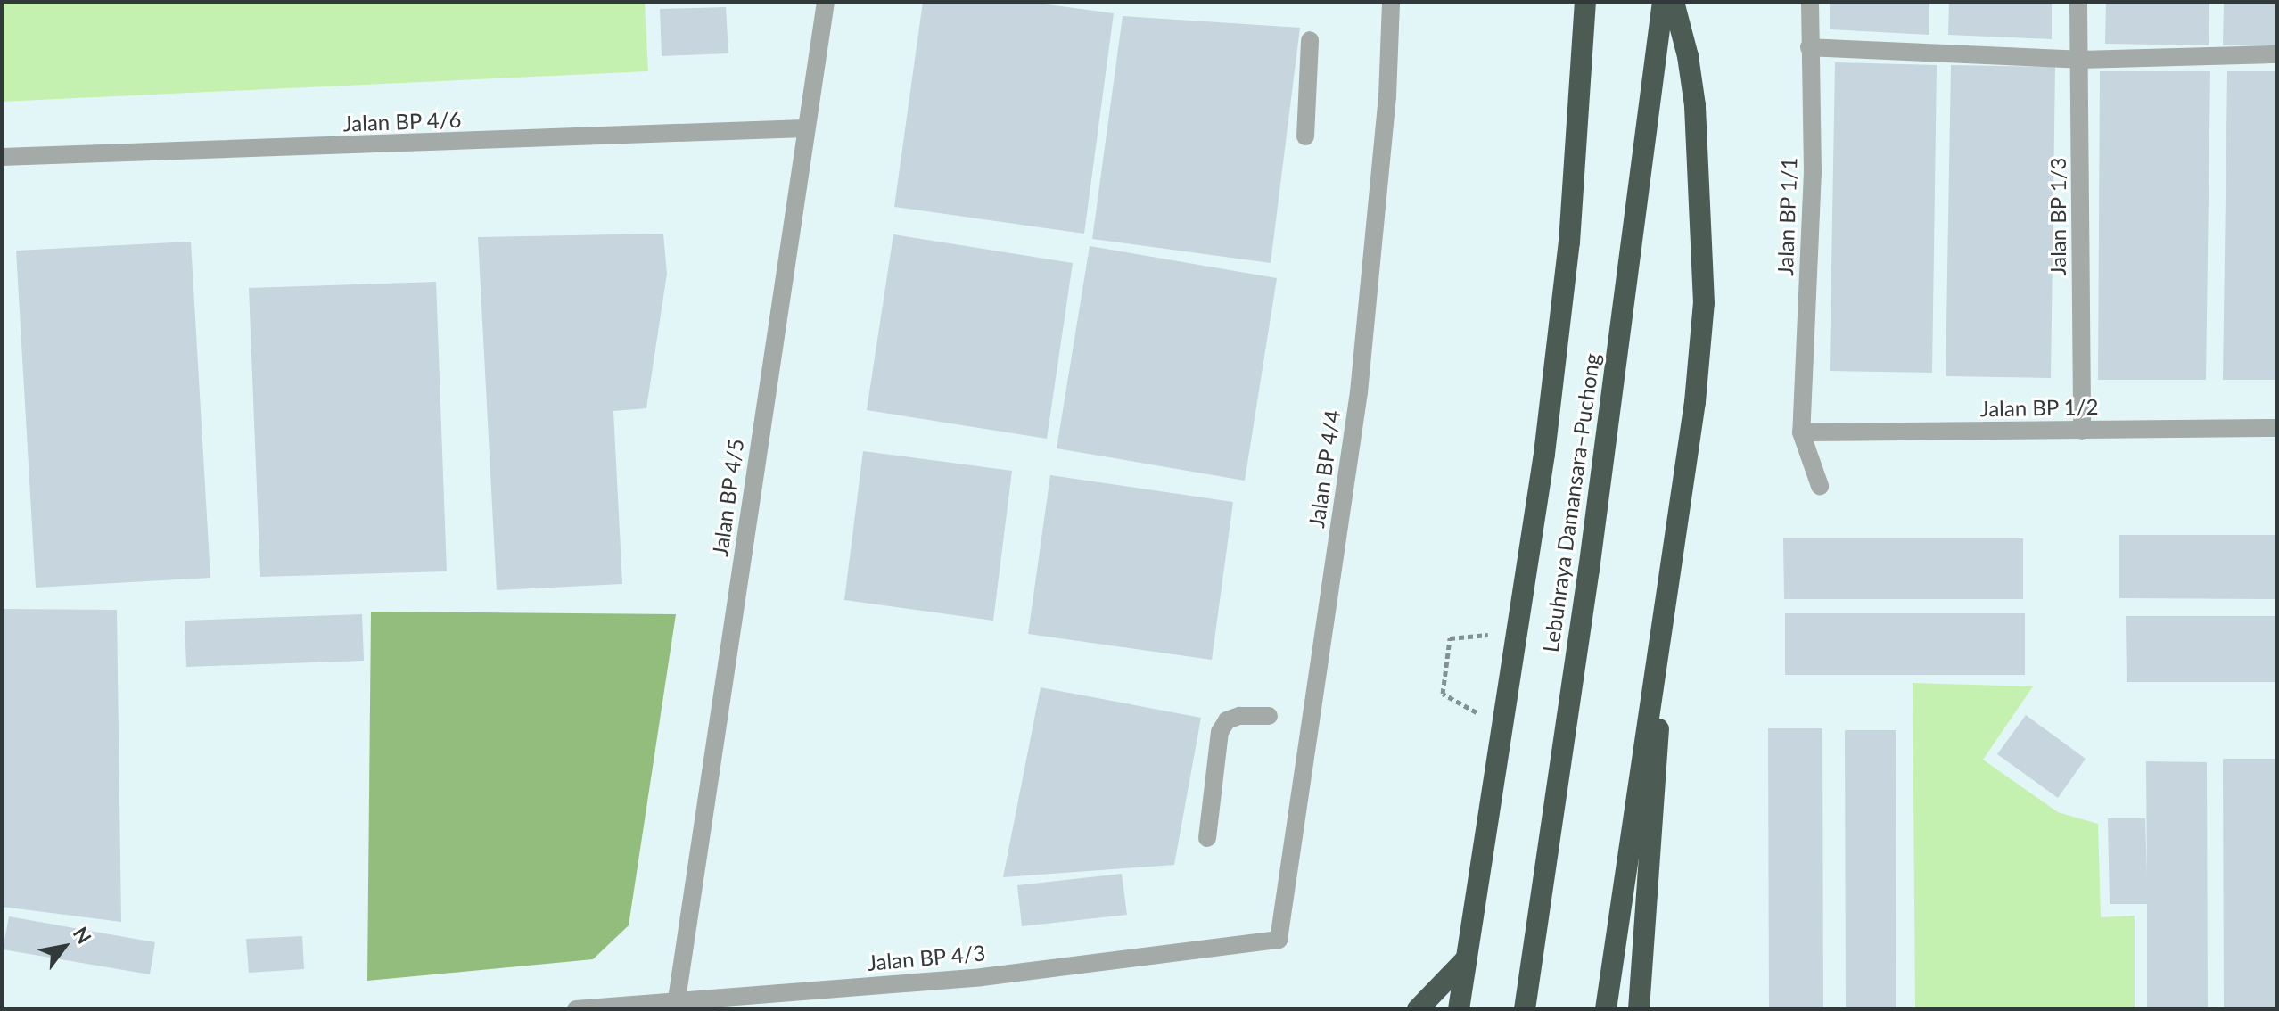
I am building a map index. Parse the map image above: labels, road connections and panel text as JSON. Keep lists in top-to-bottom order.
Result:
{
  "streets": {
    "highway": ["Lebuhraya Damansara–Puchong"],
    "street": [
      "Jalan BP 4/6",
      "Jalan BP 1/1",
      "Jalan BP 1/3",
      "Jalan BP 1/2",
      "Jalan BP 4/4",
      "Jalan BP 4/5",
      "Jalan BP 4/3"
    ]
  },
  "crossings": [
    ["Jalan BP 4/6", "Jalan BP 4/5"],
    ["Jalan BP 1/1", "Jalan BP 1/2"],
    ["Jalan BP 1/3", "Jalan BP 1/2"],
    ["Jalan BP 4/4", "Jalan BP 4/3"],
    ["Jalan BP 4/5", "Jalan BP 4/3"]
  ],
  "north": "top right"
}
